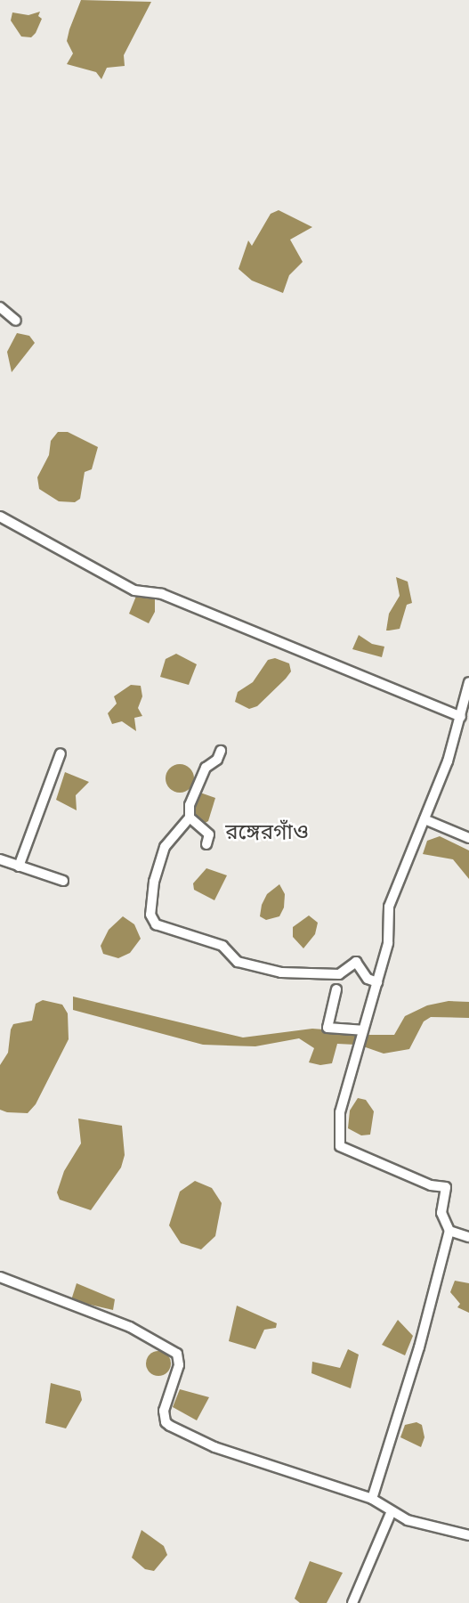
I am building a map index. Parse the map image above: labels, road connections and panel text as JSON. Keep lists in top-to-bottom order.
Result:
{
  "districts": ["রঙ্গেরগাঁও"]
}
